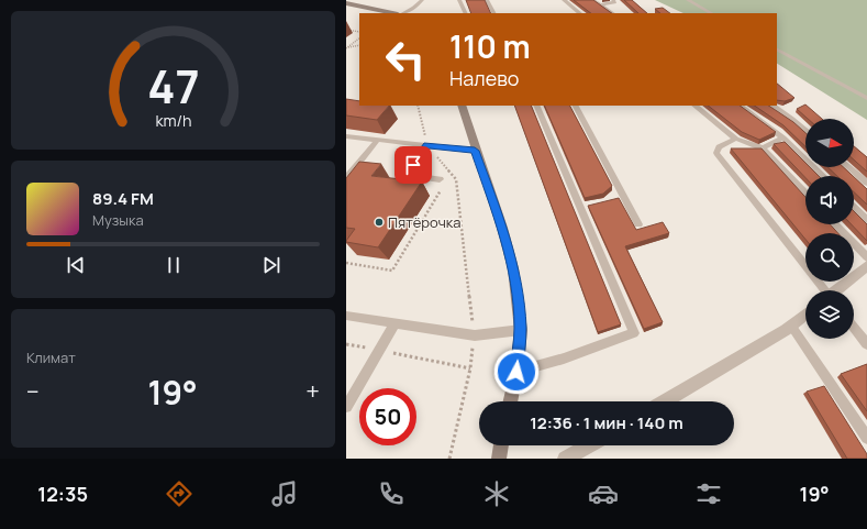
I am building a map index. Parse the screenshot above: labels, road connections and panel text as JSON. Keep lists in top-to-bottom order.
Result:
{
  "places": ["Пятёрочка"],
  "north": "right",
  "page": {
    "turn": ["110 m", "Налево"],
    "song": ["89.4 FM", "Музыка"],
    "tile": "Климат",
    "heat": ["−", "19°", "+"],
    "limit": "50",
    "trip": "12:36 · 1 мин · 140 m",
    "tabs": ["12:35", "19°"],
    "gauge": ["47", "km/h"]
  }
}
